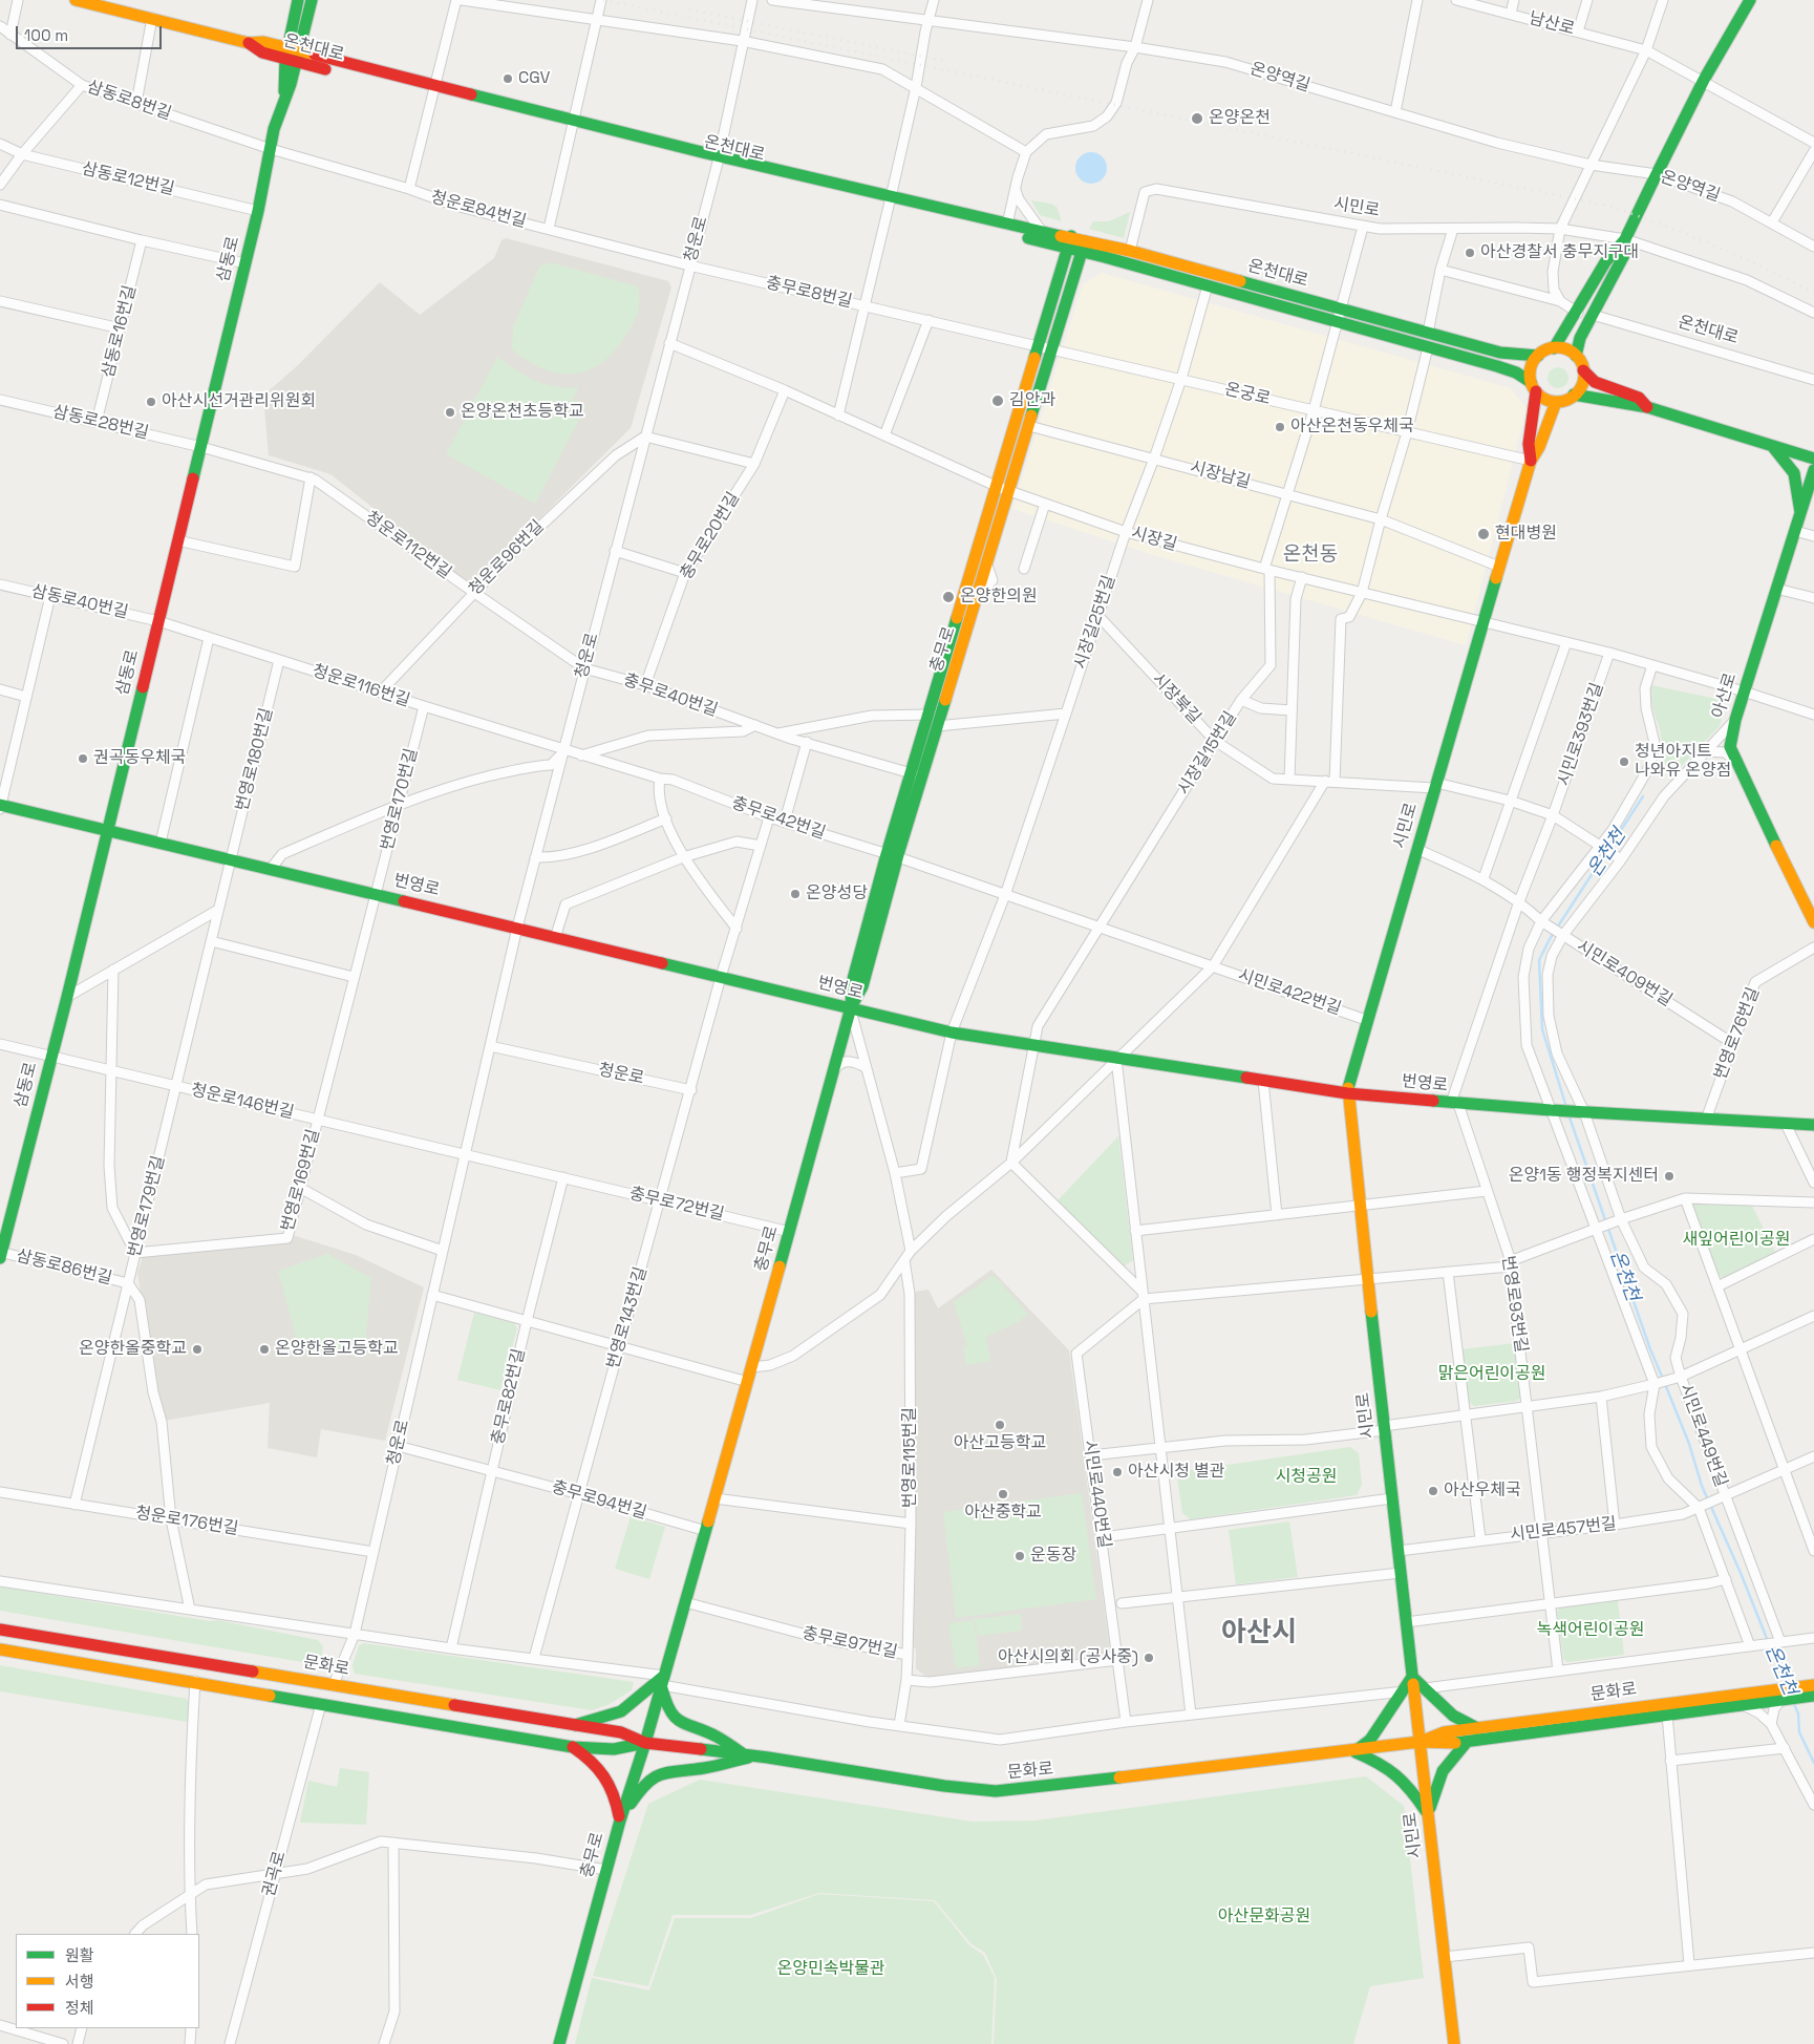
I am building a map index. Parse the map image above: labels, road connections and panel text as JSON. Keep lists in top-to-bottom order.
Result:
{
  "streets": {
    "main road": [
      "온천대로",
      "시민로",
      "삼동로",
      "충무로",
      "아산로",
      "번영로",
      "문화로"
    ],
    "street": [
      "남산로",
      "온양역길",
      "삼동로8번길",
      "삼동로12번길",
      "청운로84번길",
      "청운로",
      "충무로8번길",
      "삼동로16번길",
      "온궁로",
      "삼동로28번길",
      "시장남길",
      "충무로20번길",
      "시장길",
      "청운로112번길",
      "청운로96번길",
      "삼동로40번길",
      "시장길25번길",
      "청운로116번길",
      "충무로40번길",
      "시장북길",
      "시민로393번길",
      "시장길15번길",
      "번영로180번길",
      "번영로170번길",
      "충무로42번길",
      "시민로409번길",
      "시민로422번길",
      "번영로76번길",
      "청운로146번길",
      "번영로169번길",
      "충무로72번길",
      "번영로179번길",
      "삼동로86번길",
      "번영로93번길",
      "번영로143번길",
      "충무로82번길",
      "시민로449번길",
      "번영로115번길",
      "시민로440번길",
      "충무로94번길",
      "청운로176번길",
      "시민로457번길",
      "충무로97번길",
      "권곡로"
    ]
  },
  "crossings": [
    ["온천대로", "시민로"],
    ["온천대로", "청운로"],
    ["온천대로", "삼동로"],
    ["온천대로", "충무로"],
    ["삼동로8번길", "청운로84번길"],
    ["삼동로8번길", "삼동로"],
    ["삼동로12번길", "삼동로"],
    ["시민로", "온궁로"],
    ["시민로", "시장남길"],
    ["시민로", "시장길"],
    ["시민로", "시장북길"],
    ["시민로", "번영로"],
    ["시민로", "시민로409번길"],
    ["시민로", "시민로422번길"],
    ["시민로", "시민로449번길"],
    ["시민로", "시민로457번길"],
    ["시민로", "문화로"],
    ["청운로84번길", "청운로"],
    ["청운로84번길", "삼동로"],
    ["청운로84번길", "충무로8번길"],
    ["청운로", "충무로8번길"],
    ["청운로", "청운로112번길"],
    ["청운로", "청운로96번길"],
    ["청운로", "청운로116번길"],
    ["청운로", "충무로40번길"],
    ["청운로", "충무로42번길"],
    ["청운로", "번영로"],
    ["청운로", "청운로146번길"],
    ["청운로", "충무로72번길"],
    ["청운로", "번영로143번길"],
    ["청운로", "충무로94번길"],
    ["청운로", "청운로176번길"],
    ["청운로", "문화로"],
    ["삼동로", "삼동로28번길"],
    ["삼동로", "청운로112번길"],
    ["삼동로", "삼동로40번길"],
    ["삼동로", "청운로116번길"],
    ["삼동로", "번영로"],
    ["삼동로", "청운로146번길"],
    ["삼동로", "삼동로86번길"],
    ["충무로8번길", "온궁로"],
    ["충무로8번길", "충무로"],
    ["삼동로16번길", "삼동로28번길"],
    ["온궁로", "충무로"],
    ["삼동로28번길", "청운로112번길"],
    ["시장남길", "충무로"],
    ["충무로20번길", "충무로40번길"],
    ["시장길", "시장길25번길"],
    ["시장길", "충무로"],
    ["시장길", "시장길15번길"],
    ["청운로112번길", "청운로96번길"],
    ["청운로112번길", "충무로40번길"],
    ["청운로96번길", "청운로116번길"],
    ["삼동로40번길", "청운로116번길"],
    ["시장길25번길", "시장북길"],
    ["시장길25번길", "시민로422번길"],
    ["충무로", "충무로40번길"],
    ["충무로", "충무로42번길"],
    ["충무로", "번영로"],
    ["충무로", "시민로422번길"],
    ["충무로", "충무로72번길"],
    ["충무로", "충무로94번길"],
    ["충무로", "충무로97번길"],
    ["충무로", "문화로"],
    ["청운로116번길", "번영로180번길"],
    ["청운로116번길", "번영로170번길"],
    ["청운로116번길", "충무로42번길"],
    ["충무로40번길", "충무로42번길"],
    ["시장북길", "시민로393번길"],
    ["시장북길", "시장길15번길"],
    ["시민로393번길", "시민로409번길"],
    ["시장길15번길", "시민로422번길"],
    ["번영로180번길", "번영로"],
    ["번영로180번길", "번영로179번길"],
    ["번영로170번길", "번영로"],
    ["번영로170번길", "번영로169번길"],
    ["충무로42번길", "시민로422번길"],
    ["번영로", "번영로76번길"],
    ["번영로", "번영로169번길"],
    ["번영로", "번영로179번길"],
    ["번영로", "번영로93번길"],
    ["번영로", "번영로143번길"],
    ["시민로409번길", "번영로76번길"],
    ["청운로146번길", "번영로169번길"],
    ["청운로146번길", "충무로72번길"],
    ["청운로146번길", "번영로179번길"],
    ["번영로169번길", "번영로179번길"],
    ["충무로72번길", "번영로143번길"],
    ["번영로179번길", "삼동로86번길"],
    ["번영로179번길", "청운로176번길"],
    ["번영로93번길", "시민로449번길"],
    ["번영로93번길", "시민로457번길"],
    ["번영로143번길", "충무로94번길"],
    ["충무로82번길", "충무로94번길"],
    ["시민로449번길", "시민로440번길"],
    ["시민로449번길", "시민로457번길"],
    ["번영로115번길", "충무로97번길"],
    ["시민로440번길", "충무로97번길"],
    ["문화로", "권곡로"]
  ],
  "districts": ["온천동", "아산시"],
  "water": ["온천천"],
  "parks": [
    "새잎어린이공원",
    "맑은어린이공원",
    "시청공원",
    "녹색어린이공원",
    "아산문화공원",
    "온양민속박물관"
  ],
  "places": [
    "CGV",
    "온양온천",
    "아산경찰서 충무지구대",
    "김안과",
    "아산시선거관리위원회",
    "온양온천초등학교",
    "아산온천동우체국",
    "현대병원",
    "온양한의원",
    "권곡동우체국",
    "청년아지트 나와유 온양점",
    "온양성당",
    "온양1동 행정복지센터",
    "온양한올중학교",
    "온양한올고등학교",
    "아산고등학교",
    "아산시청 별관",
    "아산우체국",
    "아산중학교",
    "운동장",
    "아산시의회 (공사중)"
  ],
  "legend": ["원활", "서행", "정체"],
  "scale_bar": "100 m"
}
